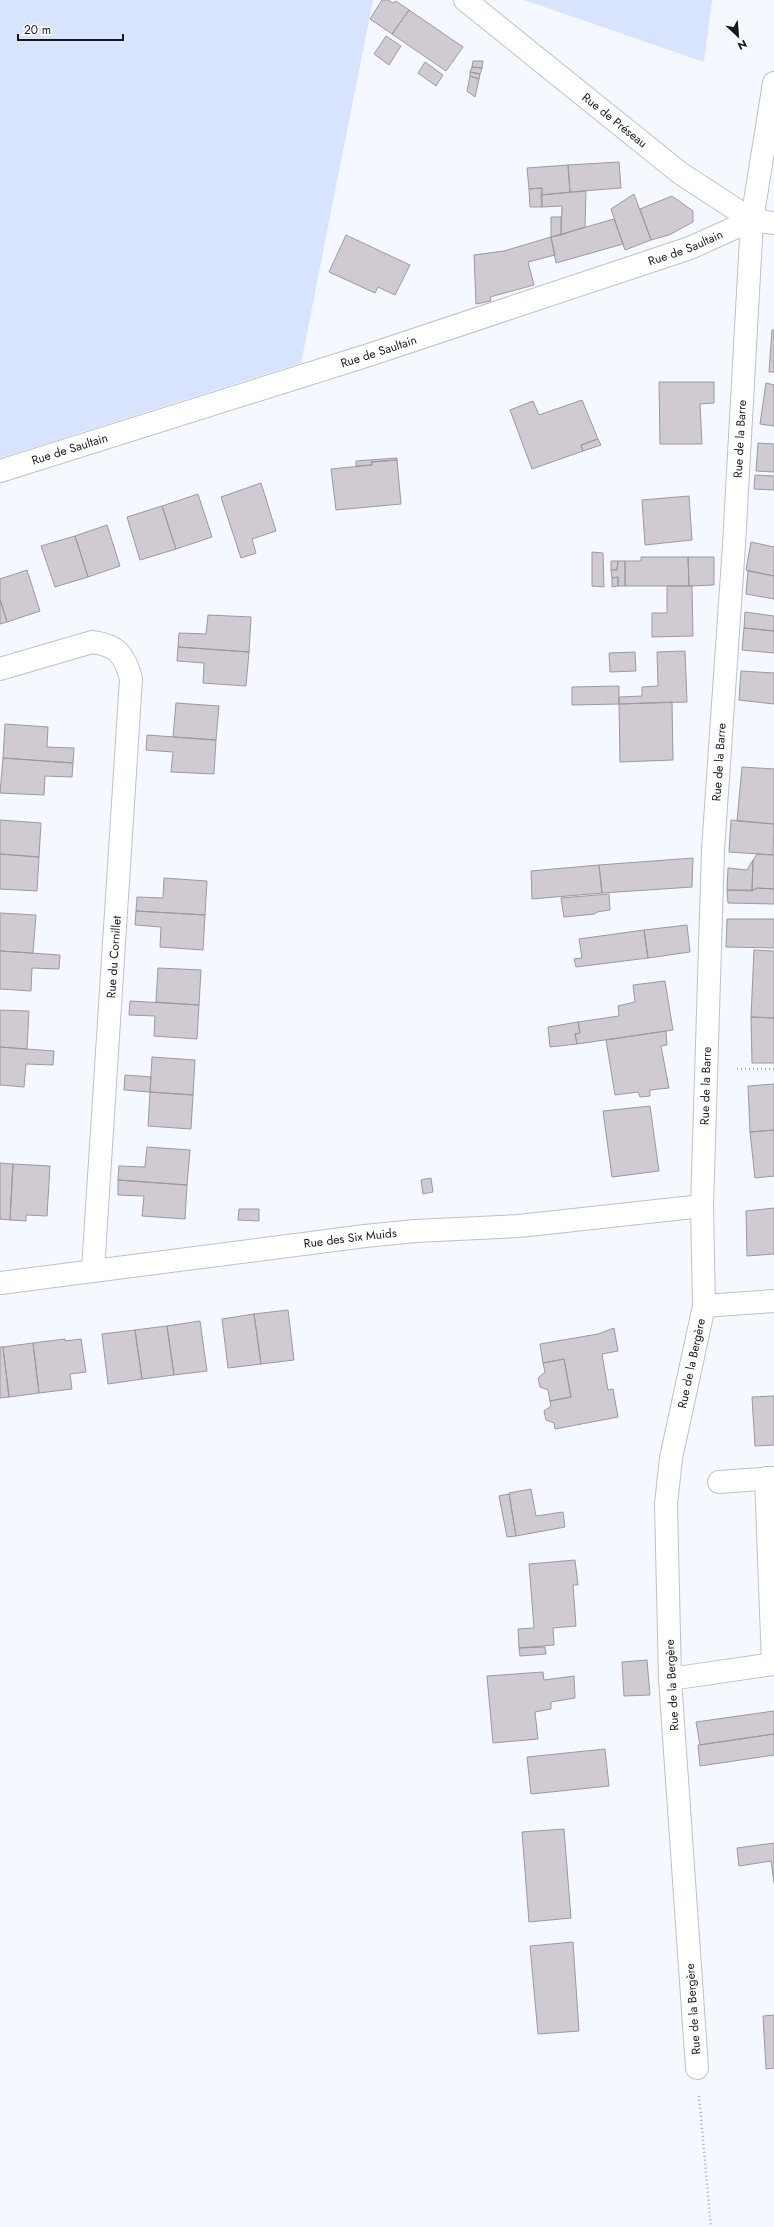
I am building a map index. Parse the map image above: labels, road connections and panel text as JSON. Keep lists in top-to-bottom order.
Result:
{
  "streets": {
    "street": [
      "Rue de Préseau",
      "Rue de Saultain",
      "Rue de la Barre",
      "Rue du Cornillet",
      "Rue des Six Muids",
      "Rue de la Bergère"
    ]
  },
  "crossings": [
    ["Rue de Préseau", "Rue de Saultain"],
    ["Rue de Préseau", "Rue de la Barre"],
    ["Rue de Saultain", "Rue de la Barre"],
    ["Rue de la Barre", "Rue des Six Muids"],
    ["Rue de la Barre", "Rue de la Bergère"],
    ["Rue du Cornillet", "Rue des Six Muids"]
  ],
  "scale_bar": "20 m",
  "north": "bottom right"
}
